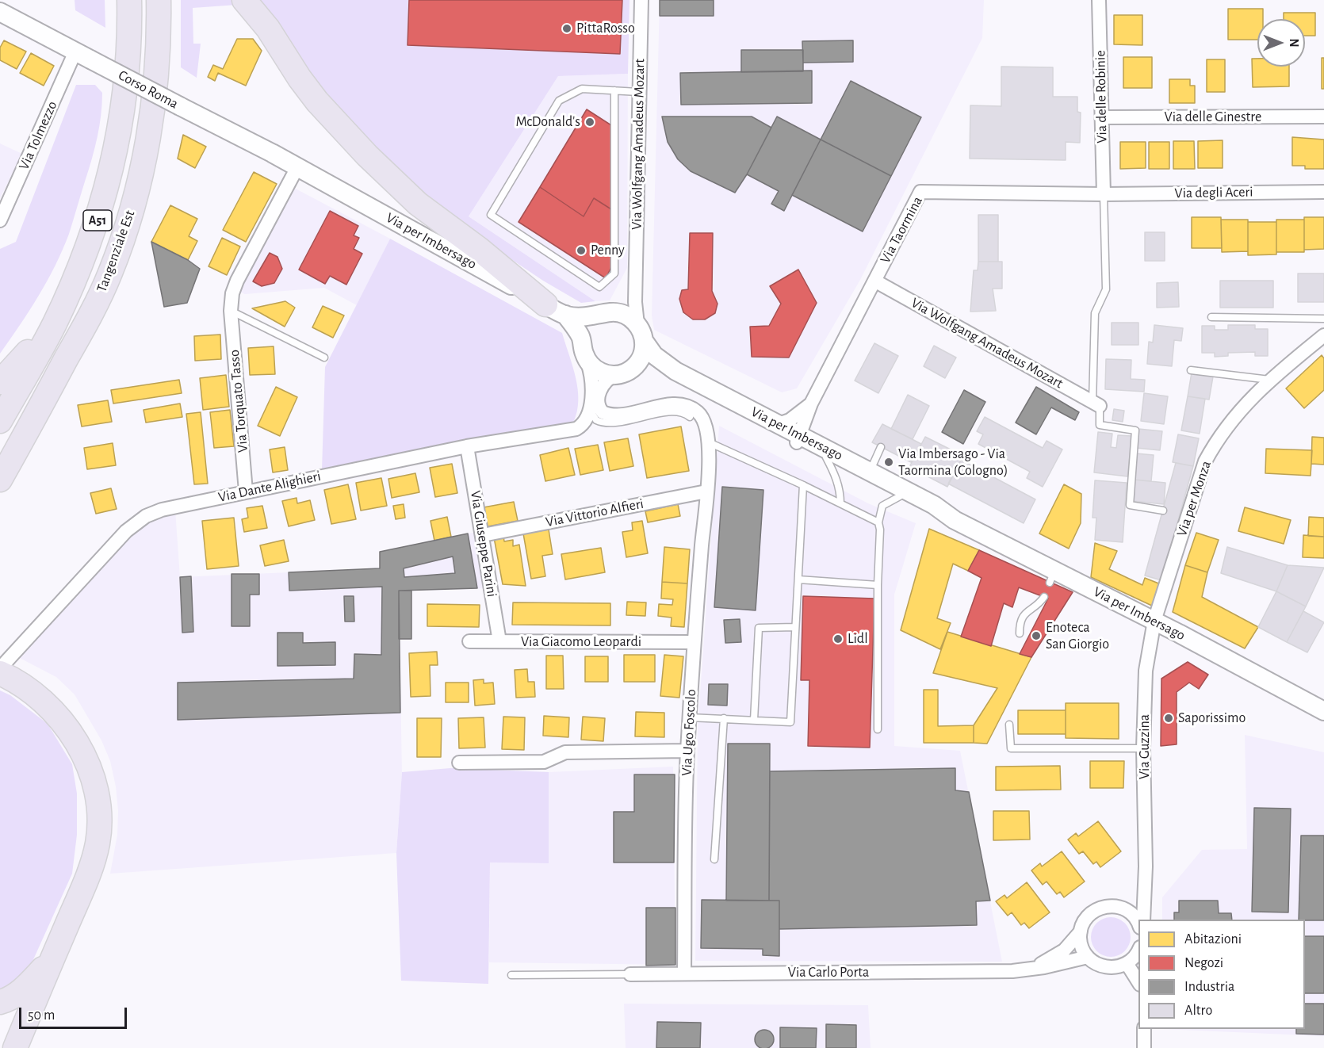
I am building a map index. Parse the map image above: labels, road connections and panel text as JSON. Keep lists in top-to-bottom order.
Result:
{
  "streets": {
    "highway": ["A51", "Tangenziale Est"],
    "main road": ["Corso Roma", "Via per Imbersago"],
    "street": [
      "Via delle Robinie",
      "Via delle Ginestre",
      "Via Tolmezzo",
      "Via Wolfgang Amadeus Mozart",
      "Via degli Aceri",
      "Via Taormina",
      "Via Torquato Tasso",
      "Via Dante Alighieri",
      "Via per Monza",
      "Via Vittorio Alfieri",
      "Via Giuseppe Parini",
      "Via Giacomo Leopardi",
      "Via Ugo Foscolo",
      "Via Guzzina",
      "Via Carlo Porta"
    ]
  },
  "crossings": [
    ["Corso Roma", "Via Tolmezzo"],
    ["Corso Roma", "Via per Imbersago"],
    ["Corso Roma", "Via Torquato Tasso"],
    ["Via delle Robinie", "Via delle Ginestre"],
    ["Via delle Robinie", "Via degli Aceri"],
    ["Via delle Robinie", "Via Taormina"],
    ["Via Wolfgang Amadeus Mozart", "Via Taormina"],
    ["Via Wolfgang Amadeus Mozart", "Via per Imbersago"],
    ["Via Wolfgang Amadeus Mozart", "Via Dante Alighieri"],
    ["Via degli Aceri", "Via Taormina"],
    ["Via Taormina", "Via per Imbersago"],
    ["Via per Imbersago", "Via Torquato Tasso"],
    ["Via per Imbersago", "Via Dante Alighieri"],
    ["Via per Imbersago", "Via per Monza"],
    ["Via per Imbersago", "Via Guzzina"],
    ["Via Torquato Tasso", "Via Dante Alighieri"],
    ["Via Dante Alighieri", "Via Giuseppe Parini"],
    ["Via per Monza", "Via Guzzina"],
    ["Via Vittorio Alfieri", "Via Giuseppe Parini"],
    ["Via Vittorio Alfieri", "Via Ugo Foscolo"],
    ["Via Giuseppe Parini", "Via Giacomo Leopardi"],
    ["Via Giacomo Leopardi", "Via Ugo Foscolo"],
    ["Via Ugo Foscolo", "Via Carlo Porta"],
    ["Via Guzzina", "Via Carlo Porta"]
  ],
  "places": [
    "PittaRosso",
    "McDonald's",
    "Penny",
    "Via Imbersago - Via Taormina (Cologno)",
    "Enoteca San Giorgio",
    "Lidl",
    "Saporissimo"
  ],
  "legend": [
    "Abitazioni",
    "Negozi",
    "Industria",
    "Altro"
  ],
  "scale_bar": "50 m",
  "north": "right"
}
